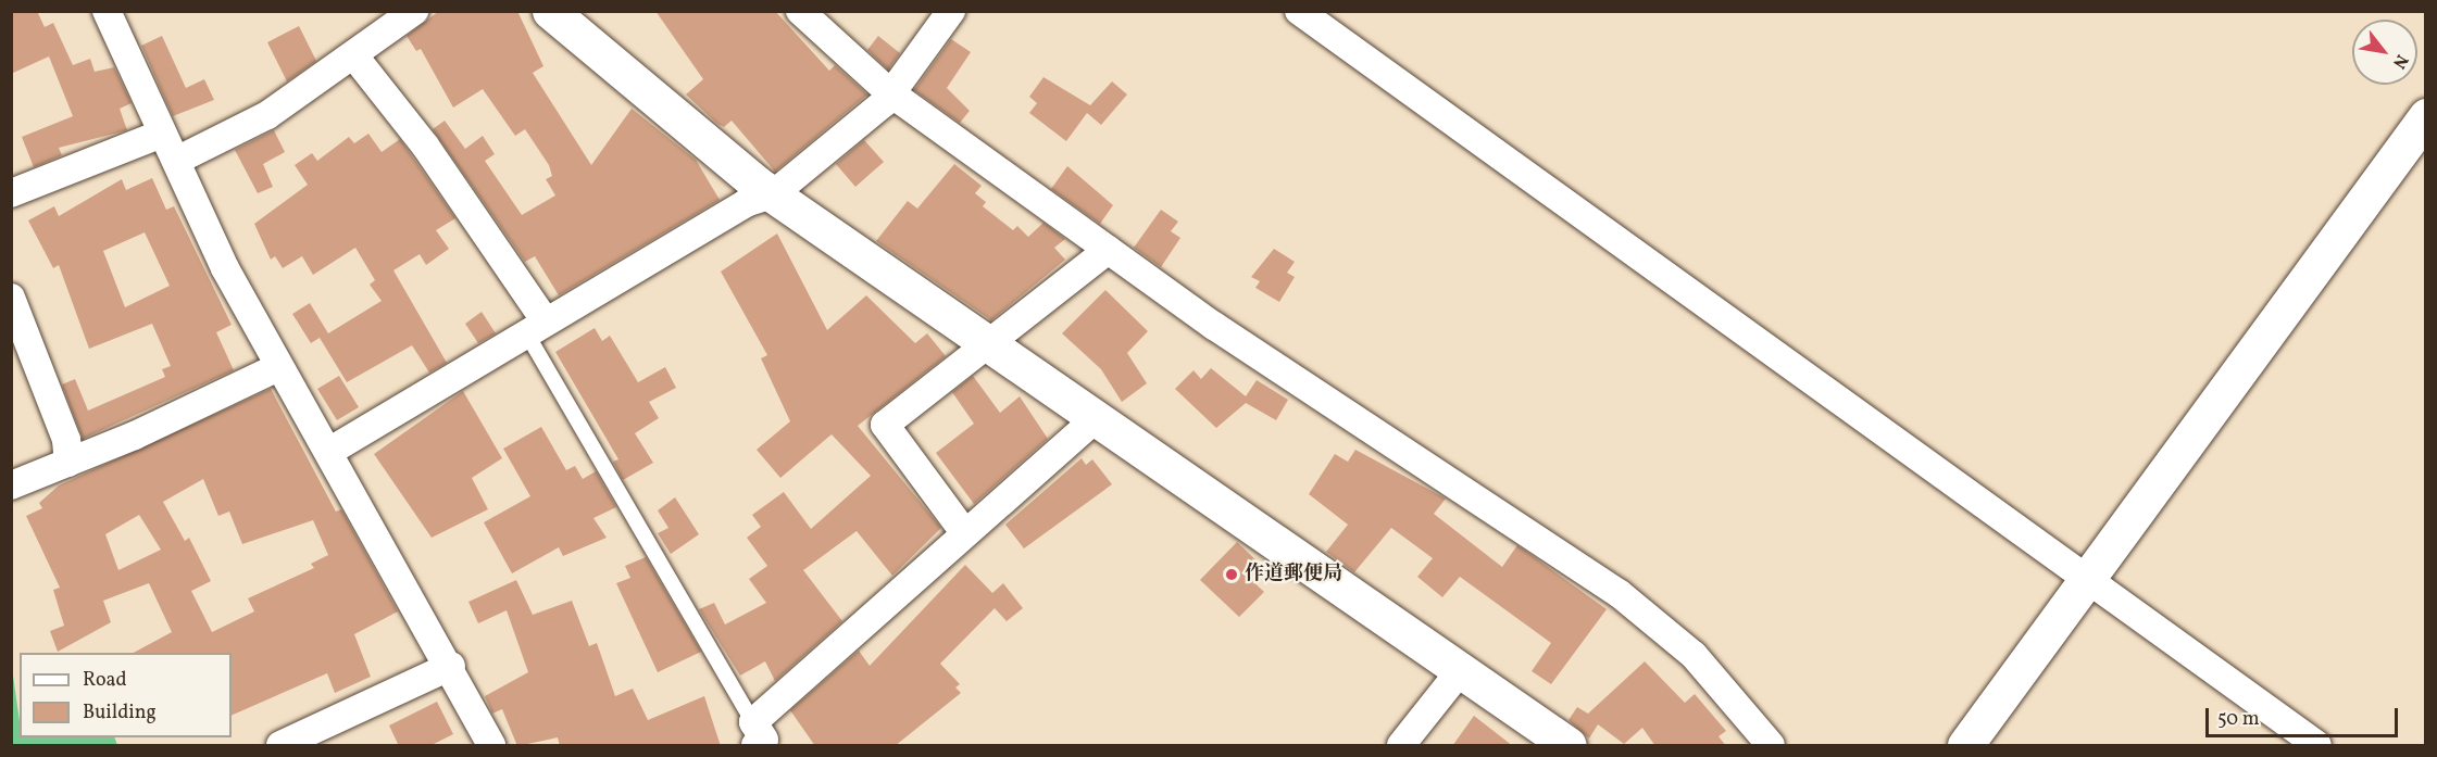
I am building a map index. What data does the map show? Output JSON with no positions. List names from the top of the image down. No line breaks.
{"places":["作道郵便局"],"legend":["Road","Building"],"scale_bar":"50 m","north":"bottom right"}
